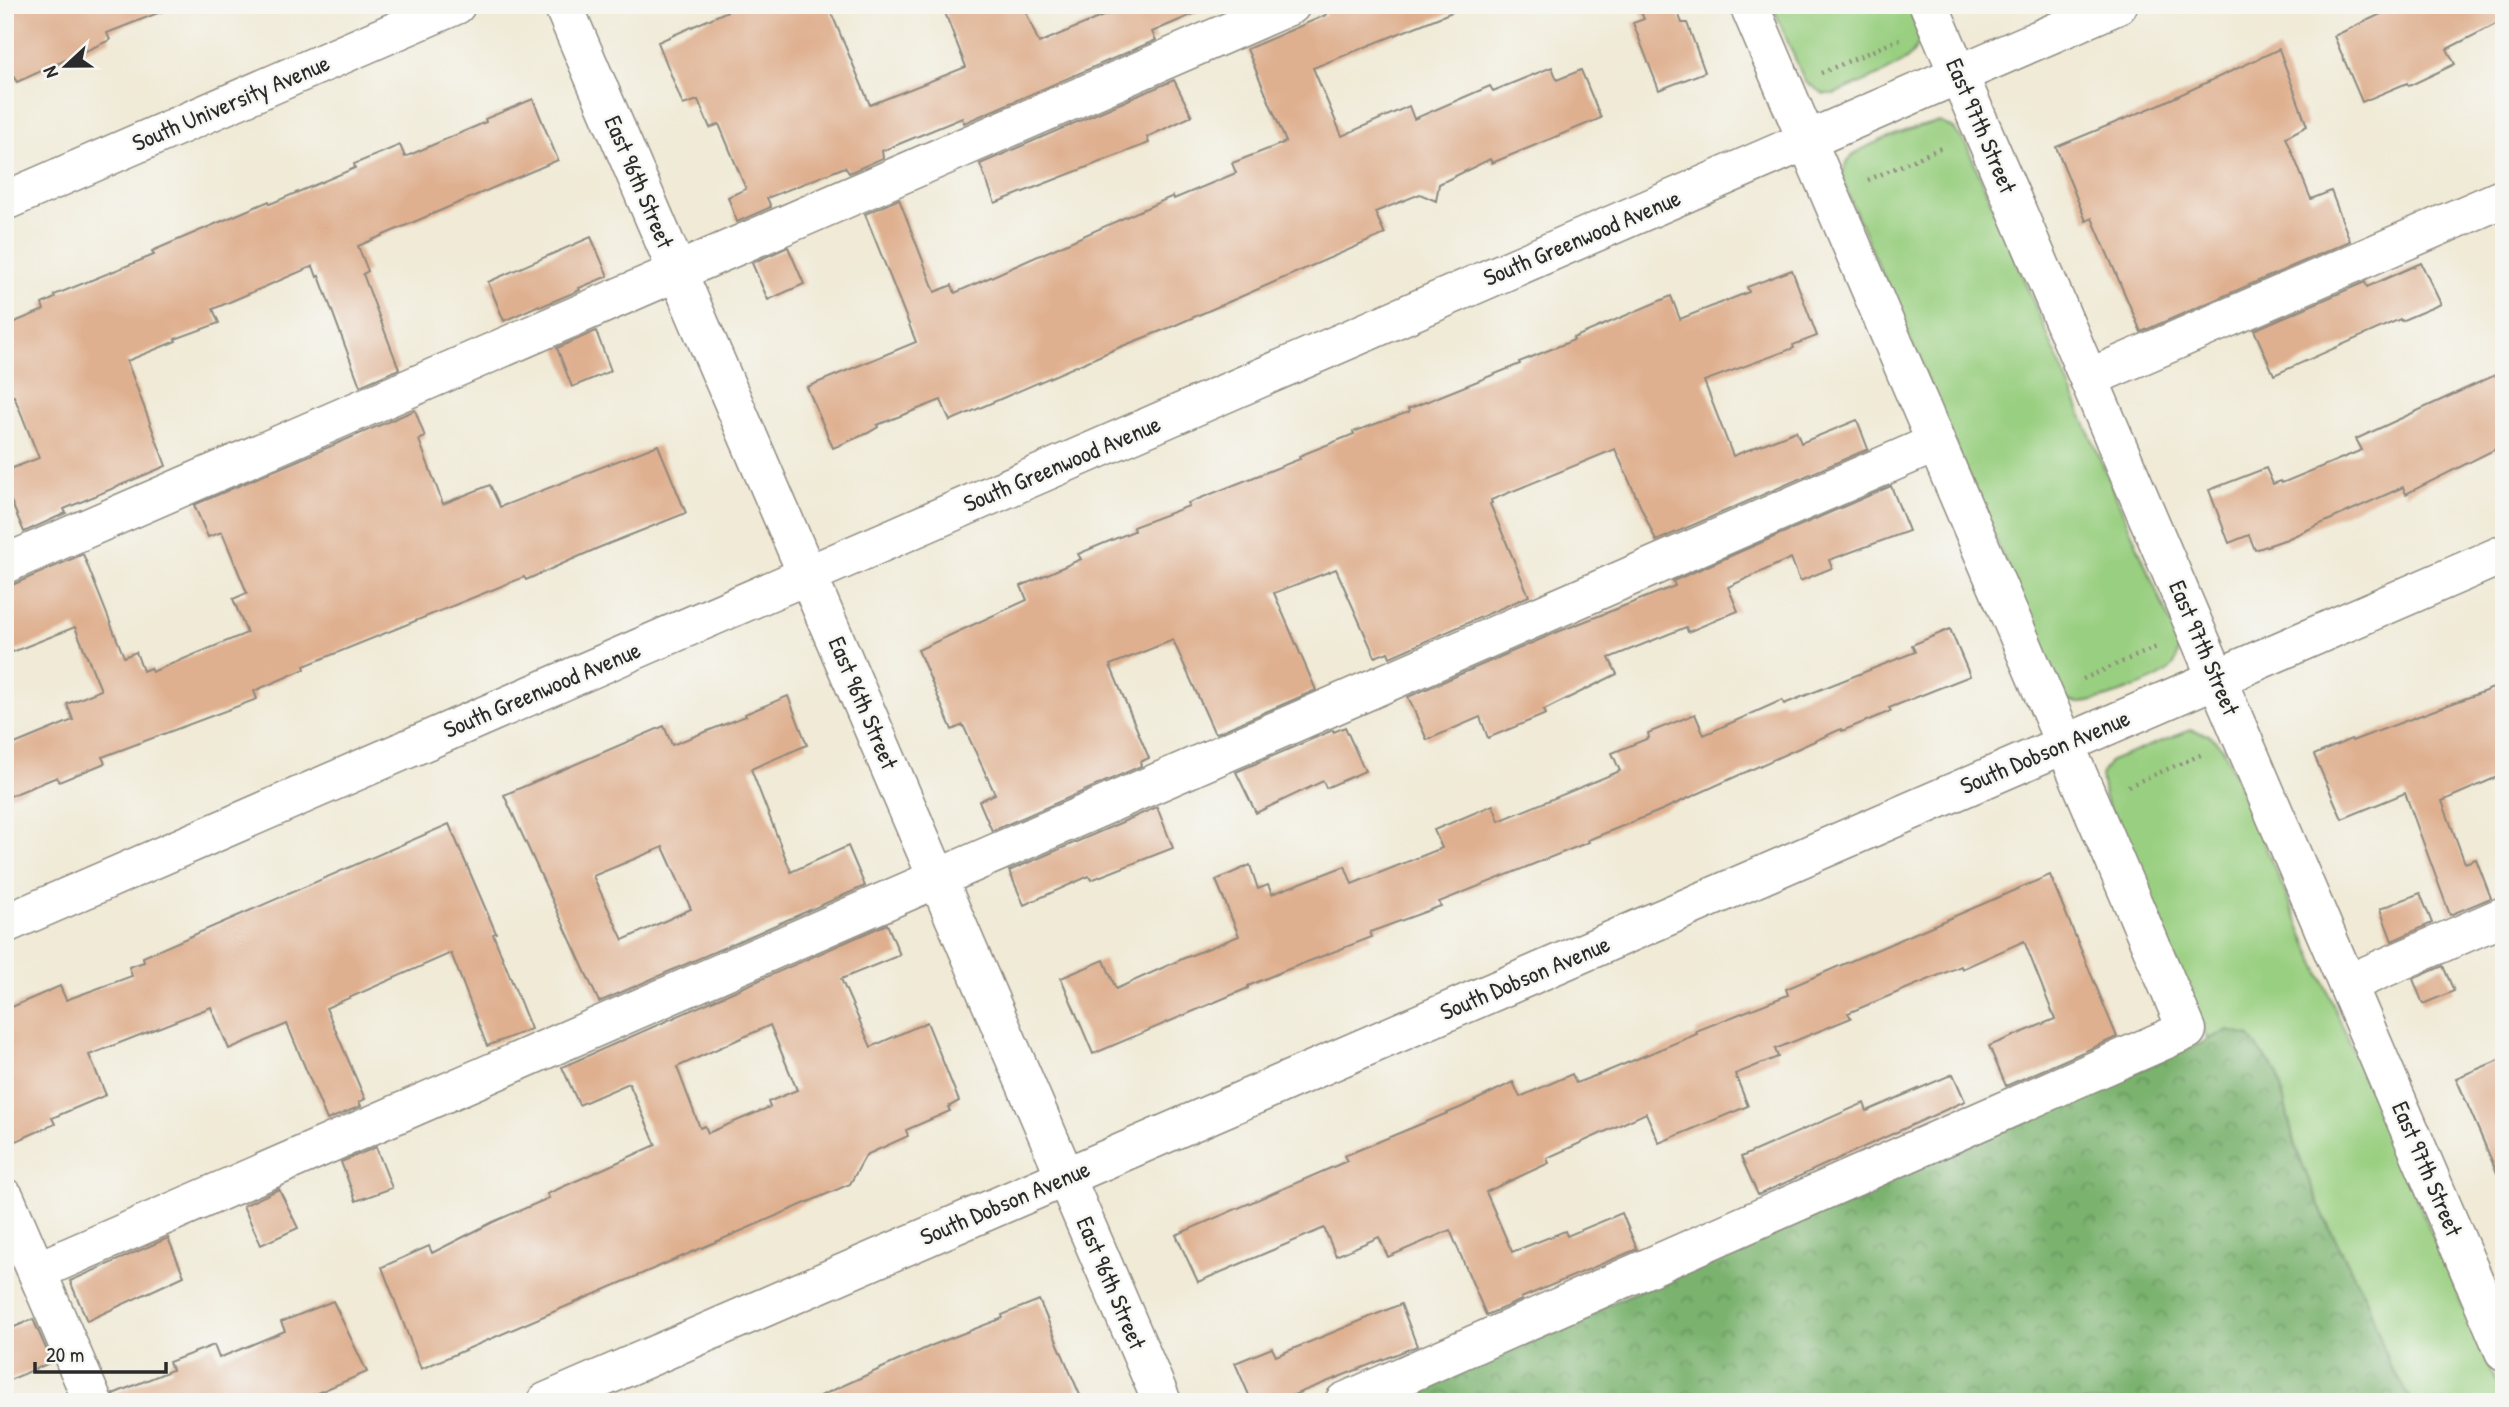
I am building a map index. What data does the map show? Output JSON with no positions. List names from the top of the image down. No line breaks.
{"streets":{"street":["South University Avenue","East 97th Street","East 96th Street","South Greenwood Avenue","South Dobson Avenue"]},"crossings":[["East 97th Street","South Greenwood Avenue"],["East 97th Street","South Dobson Avenue"],["East 96th Street","South Greenwood Avenue"],["East 96th Street","South Dobson Avenue"]],"scale_bar":"20 m","north":"left"}
